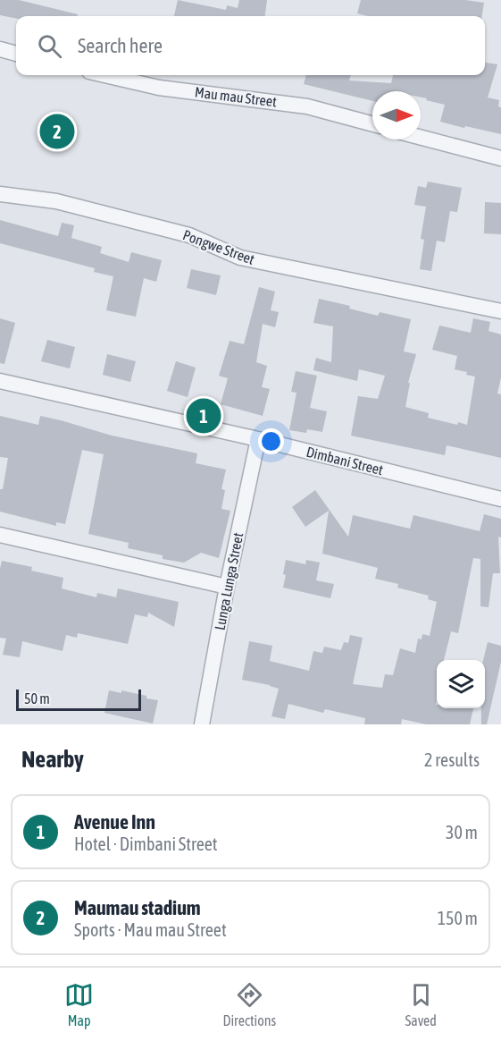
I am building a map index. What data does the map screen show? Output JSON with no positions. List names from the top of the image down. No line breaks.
{"streets":{"street":["Mau mau Street","Pongwe Street","Dimbani Street","Lunga Lunga Street"]},"crossings":[["Dimbani Street","Lunga Lunga Street"]],"scale_bar":"50 m","north":"right","page":{"search":"Search here","pins":["2","1"],"scale":"50 m","heading":["Nearby","2 results"],"list":[{"mark":"1","name":"Avenue Inn","note":"Hotel · Dimbani Street","value":"30 m"},{"mark":"2","name":"Maumau stadium","note":"Sports · Mau mau Street","value":"150 m"}],"nav":["Map","Directions","Saved"]}}
